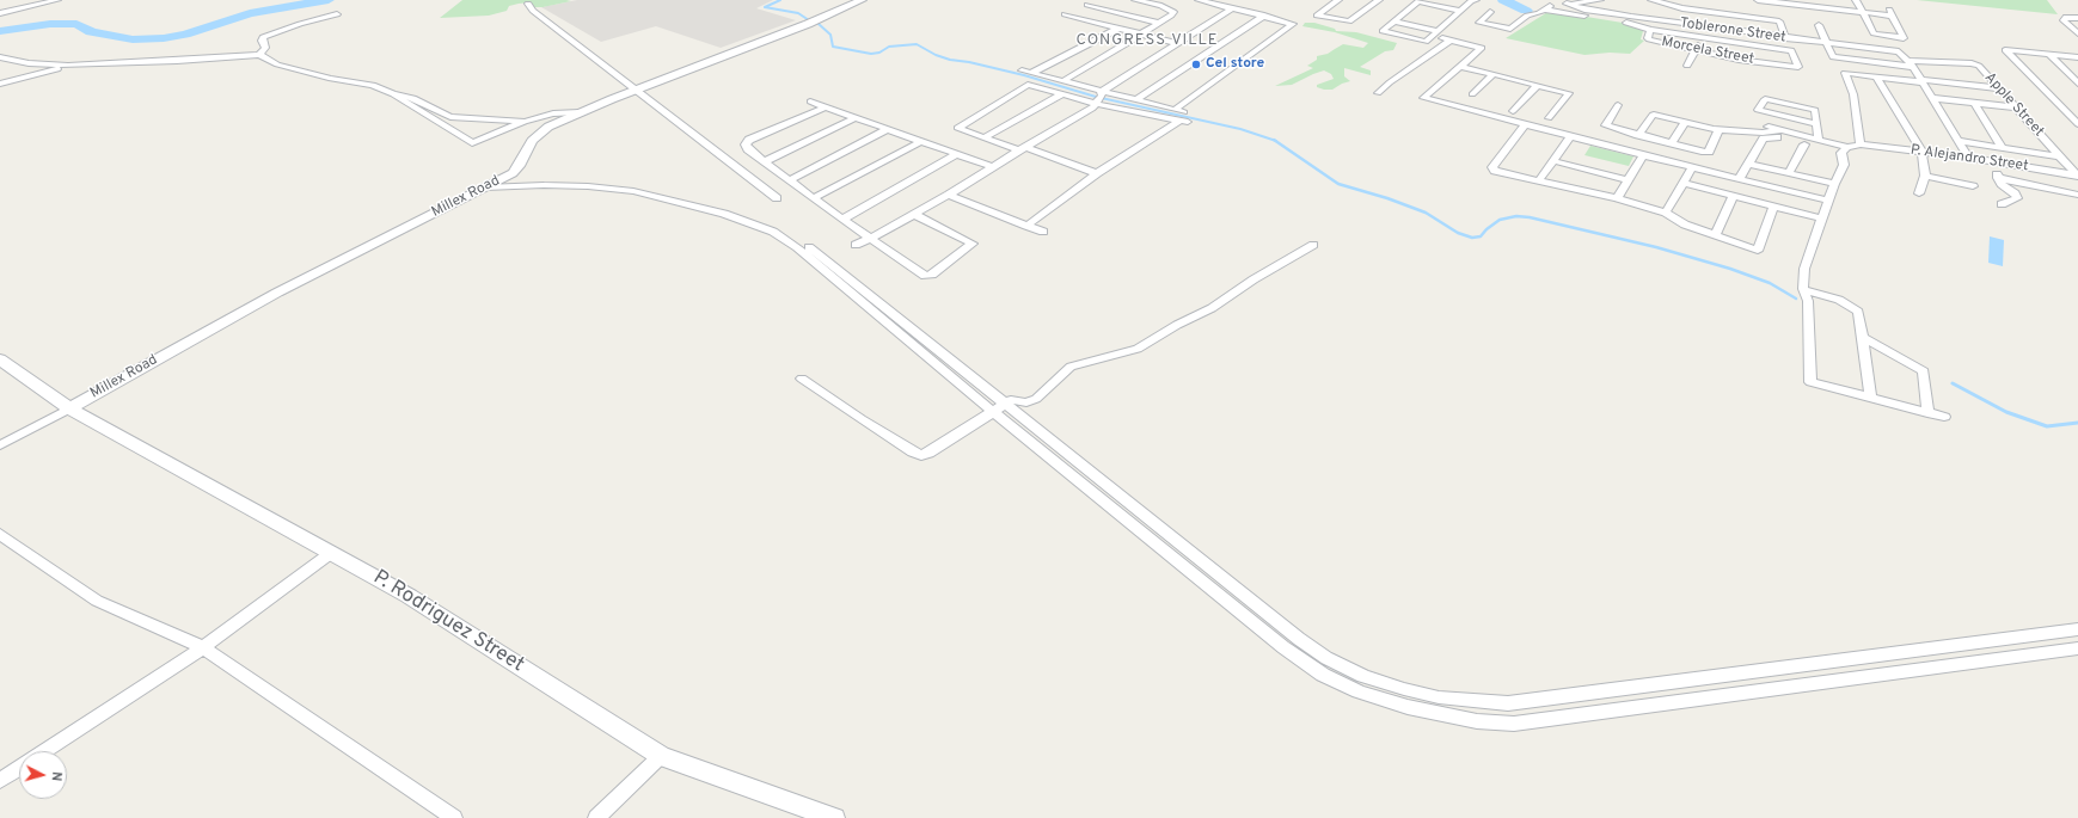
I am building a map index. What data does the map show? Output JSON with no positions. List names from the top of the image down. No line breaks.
{"streets":{"street":["Toblerone Street","Morcela Street","Apple Street","P. Alejandro Street","Millex Road","P. Rodriguez Street"]},"crossings":[["Toblerone Street","Apple Street"],["Apple Street","P. Alejandro Street"],["Millex Road","P. Rodriguez Street"]],"districts":["CONGRESS VILLE"],"places":["Cel store"],"north":"right"}
